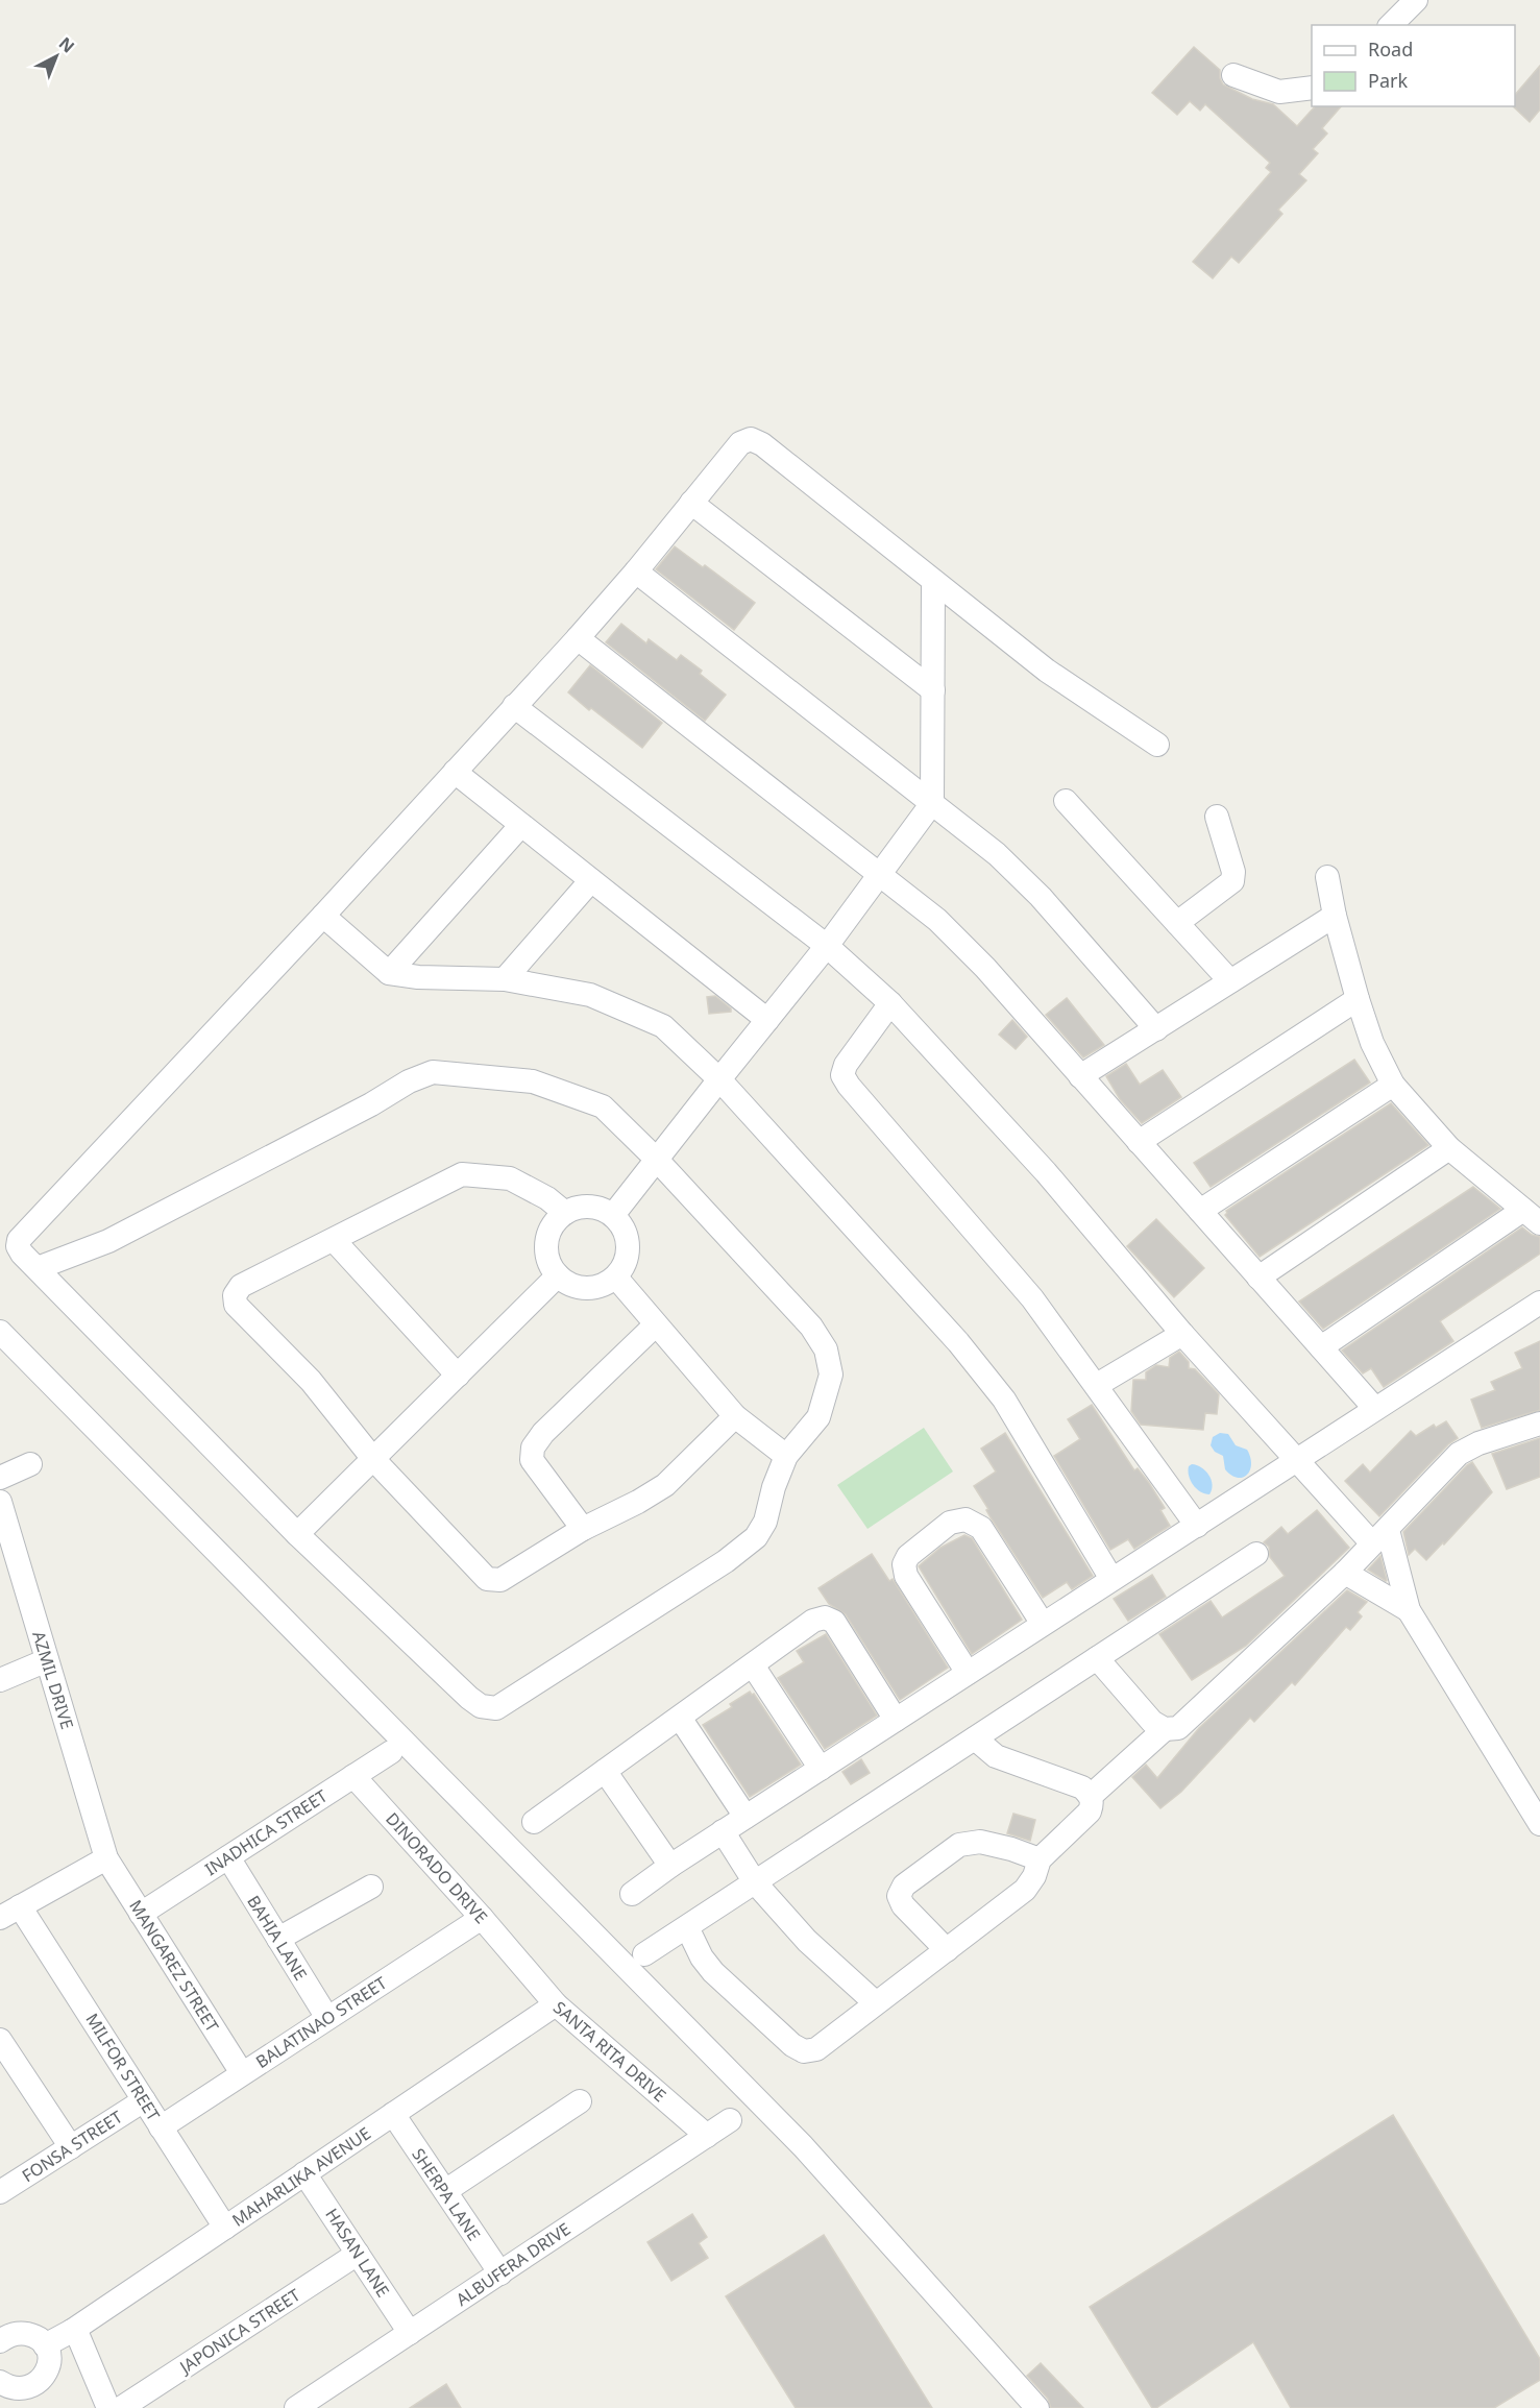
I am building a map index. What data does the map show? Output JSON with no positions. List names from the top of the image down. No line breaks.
{"streets":{"street":["AZMIL DRIVE","INADHICA STREET","DINORADO DRIVE","BAHIA LANE","MANGAREZ STREET","BALATINAO STREET","SANTA RITA DRIVE","MILFOR STREET","FONSA STREET","MAHARLIKA AVENUE","SHERPA LANE","HASAN LANE","ALBUFERA DRIVE","JAPONICA STREET"]},"crossings":[["AZMIL DRIVE","MANGAREZ STREET"],["INADHICA STREET","DINORADO DRIVE"],["INADHICA STREET","BAHIA LANE"],["INADHICA STREET","MANGAREZ STREET"],["DINORADO DRIVE","BALATINAO STREET"],["DINORADO DRIVE","SANTA RITA DRIVE"],["BAHIA LANE","BALATINAO STREET"],["MANGAREZ STREET","BALATINAO STREET"],["BALATINAO STREET","MILFOR STREET"],["SANTA RITA DRIVE","MAHARLIKA AVENUE"],["SANTA RITA DRIVE","ALBUFERA DRIVE"],["MILFOR STREET","FONSA STREET"],["MILFOR STREET","MAHARLIKA AVENUE"],["MAHARLIKA AVENUE","SHERPA LANE"],["MAHARLIKA AVENUE","HASAN LANE"],["SHERPA LANE","ALBUFERA DRIVE"],["HASAN LANE","ALBUFERA DRIVE"],["HASAN LANE","JAPONICA STREET"]],"legend":["Road","Park"],"north":"top right"}
